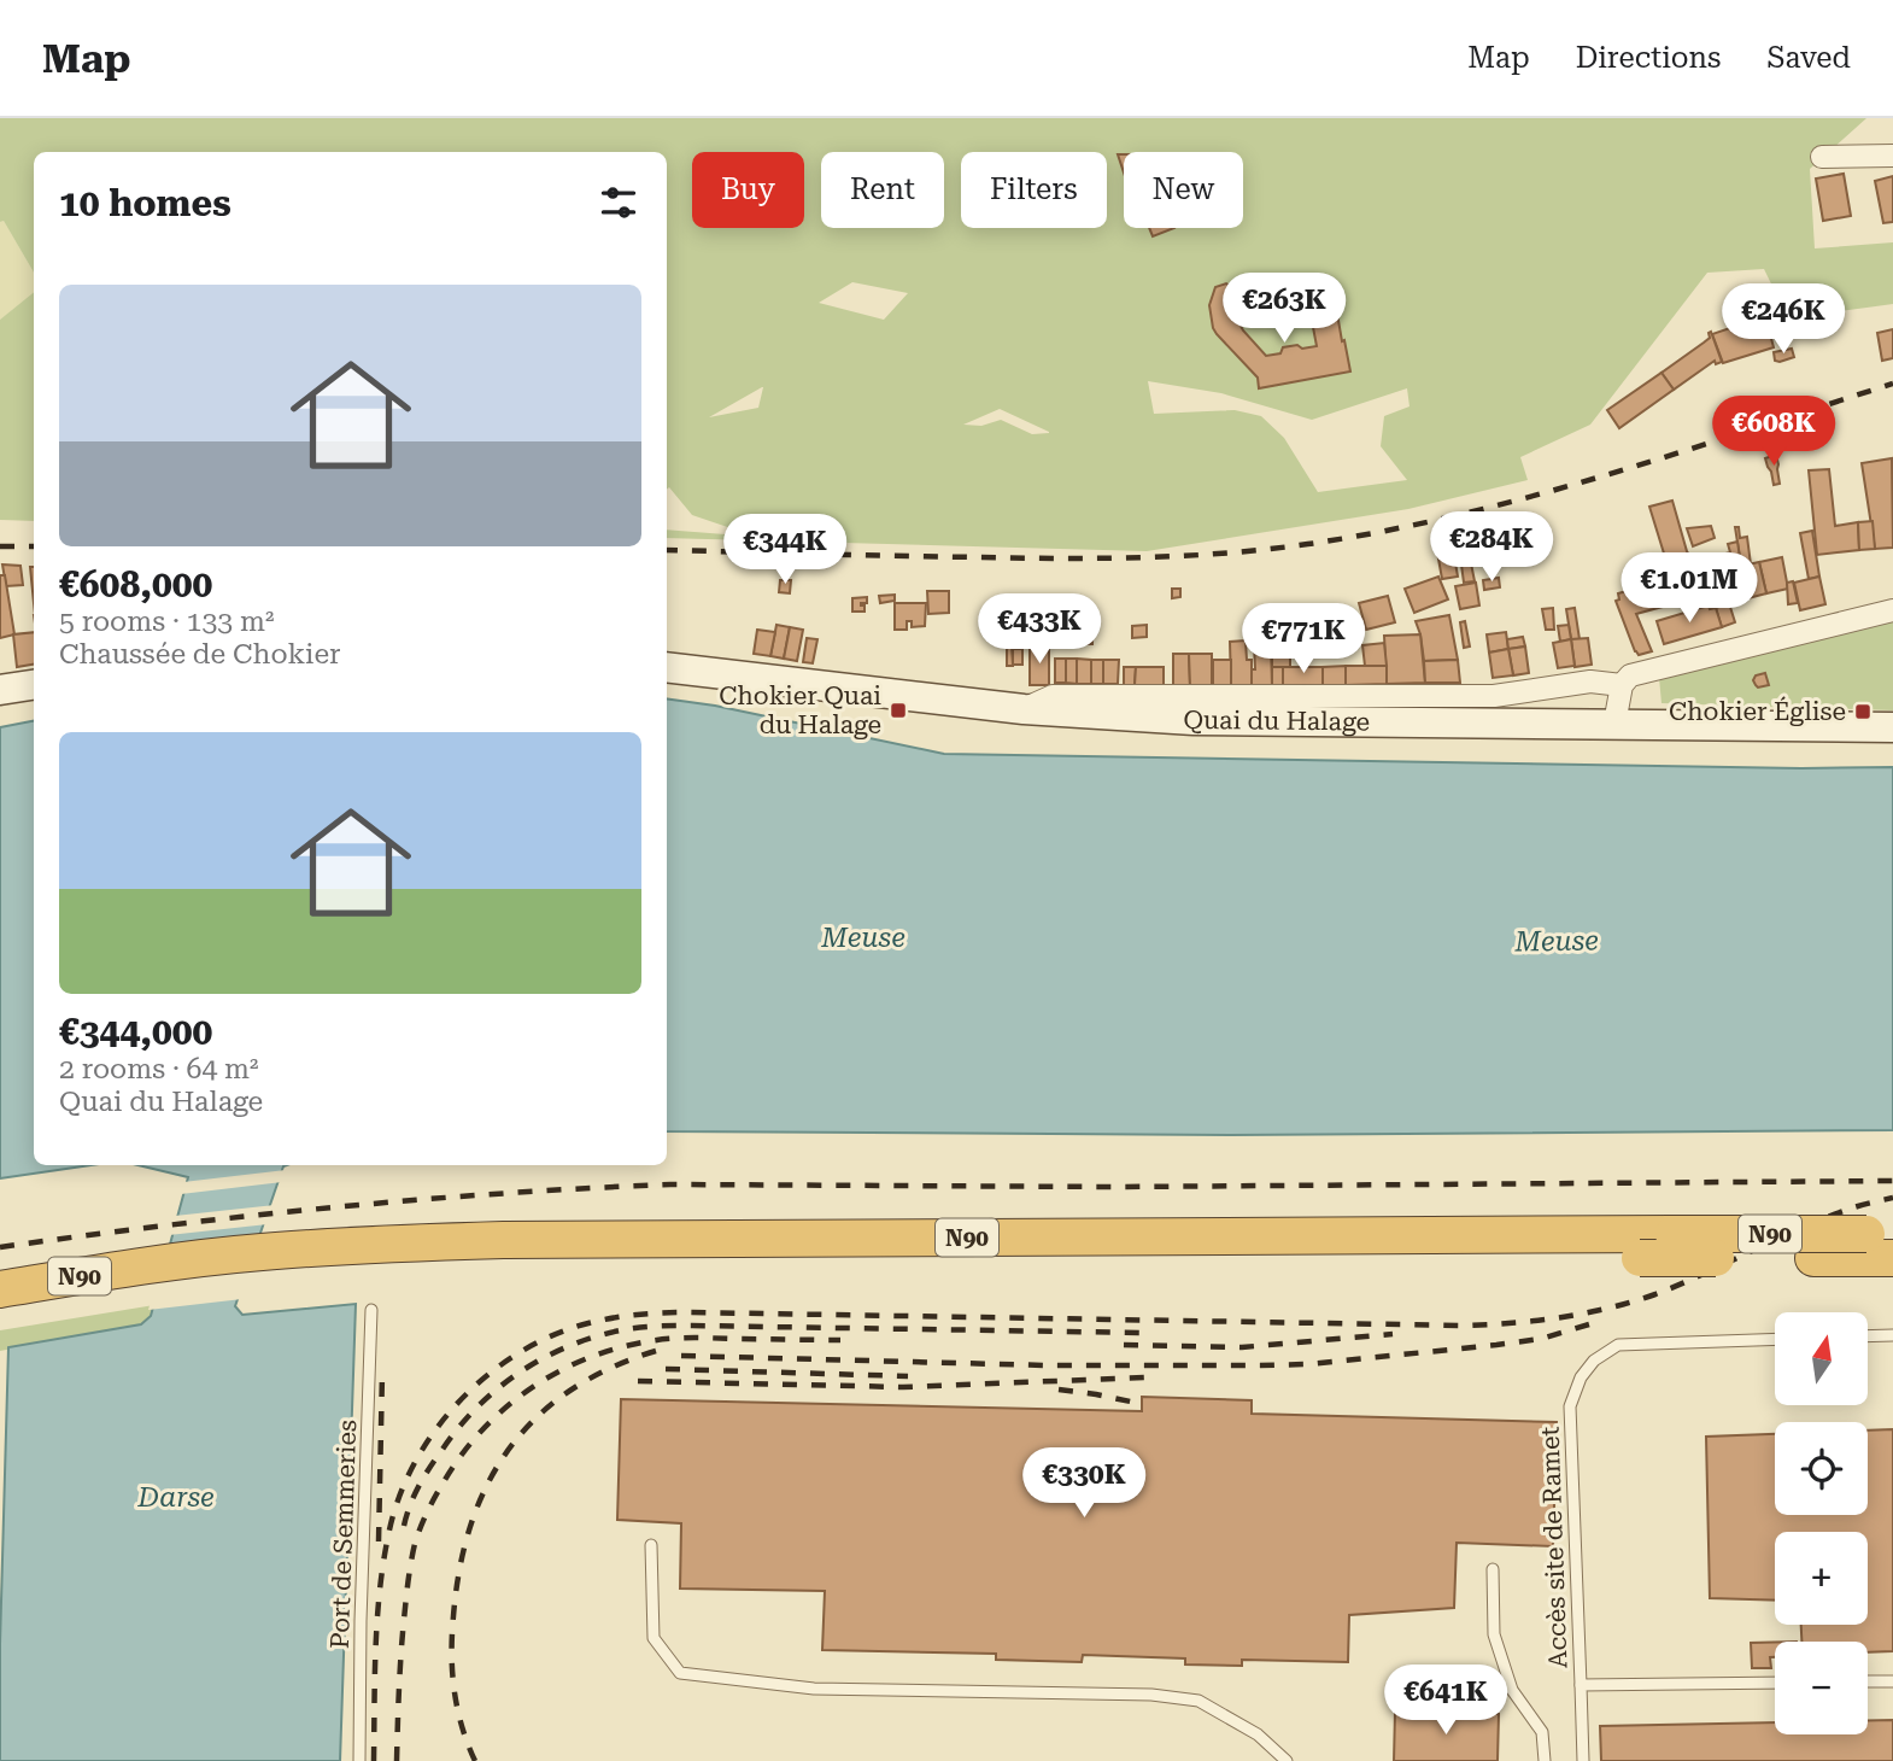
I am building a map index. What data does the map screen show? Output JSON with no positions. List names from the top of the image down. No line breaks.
{"streets":{"highway":["N90"],"main road":["Quai du Halage"],"lane":["Port de Semmeries","Accès site de Ramet"]},"water":["Meuse","Darse"],"places":{"transit":["Chokier Quai du Halage","Chokier Église"]},"north":"top","page":{"header":"Map","nav":["Map","Directions","Saved"],"chip":["Buy","Rent","Filters","New"],"heading":"10 homes","list":[{"name":"€608,000","note":"5 rooms · 133 m² · Chaussée de Chokier"},{"name":"€344,000","note":"2 rooms · 64 m² · Quai du Halage"}],"price":["€263K","€246K","€608K","€284K","€344K","€1.01M","€433K","€771K","€330K","€641K"],"map_buttons":["+","−"]}}
